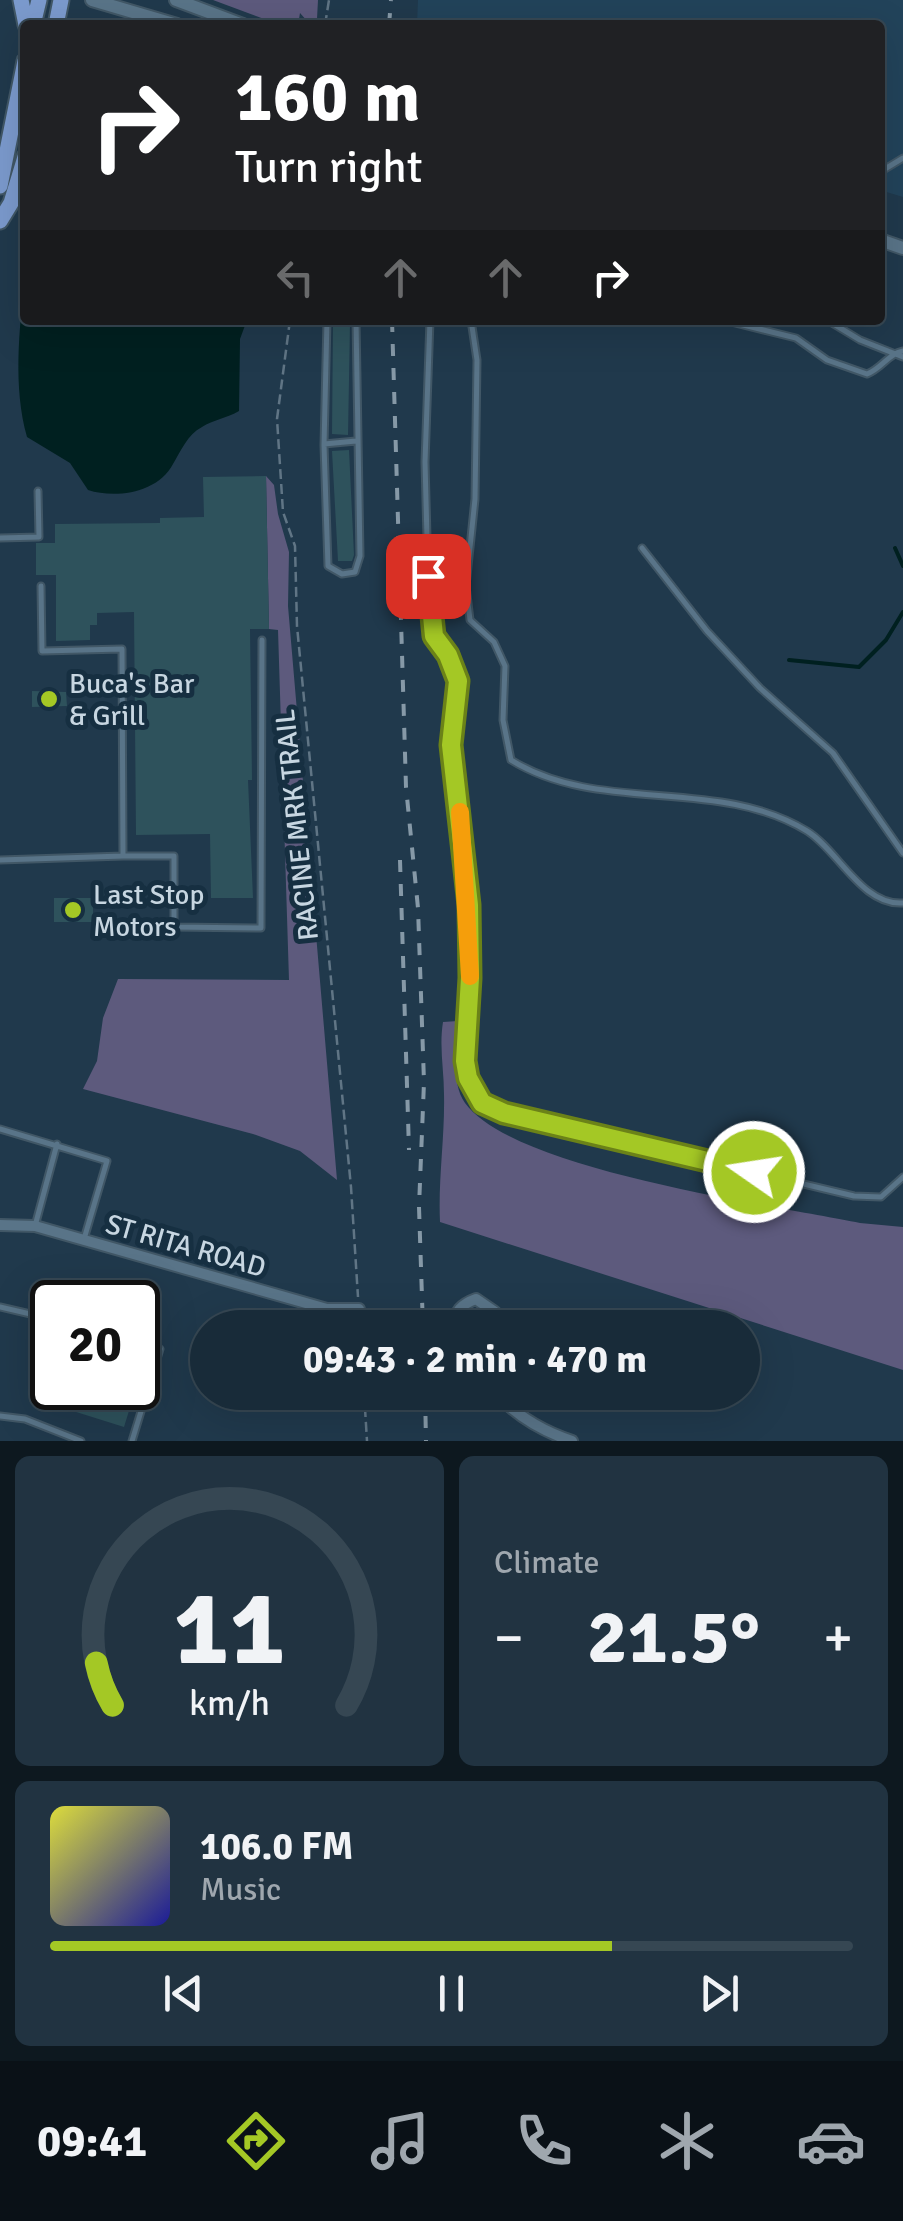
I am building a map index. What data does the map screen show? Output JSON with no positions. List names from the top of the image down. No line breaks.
{"streets":{"street":["ST RITA ROAD"],"path":["RACINE MRK TRAIL"]},"crossings":[["RACINE MRK TRAIL","ST RITA ROAD"]],"places":["Buca's Bar & Grill","Last Stop Motors"],"page":{"turn":["160 m","Turn right"],"limit":"20","trip":"09:43 · 2 min · 470 m","tile":"Climate","heat":["−","21.5°","+"],"song":["106.0 FM","Music"],"tabs":"09:41","gauge":["11","km/h"]}}
